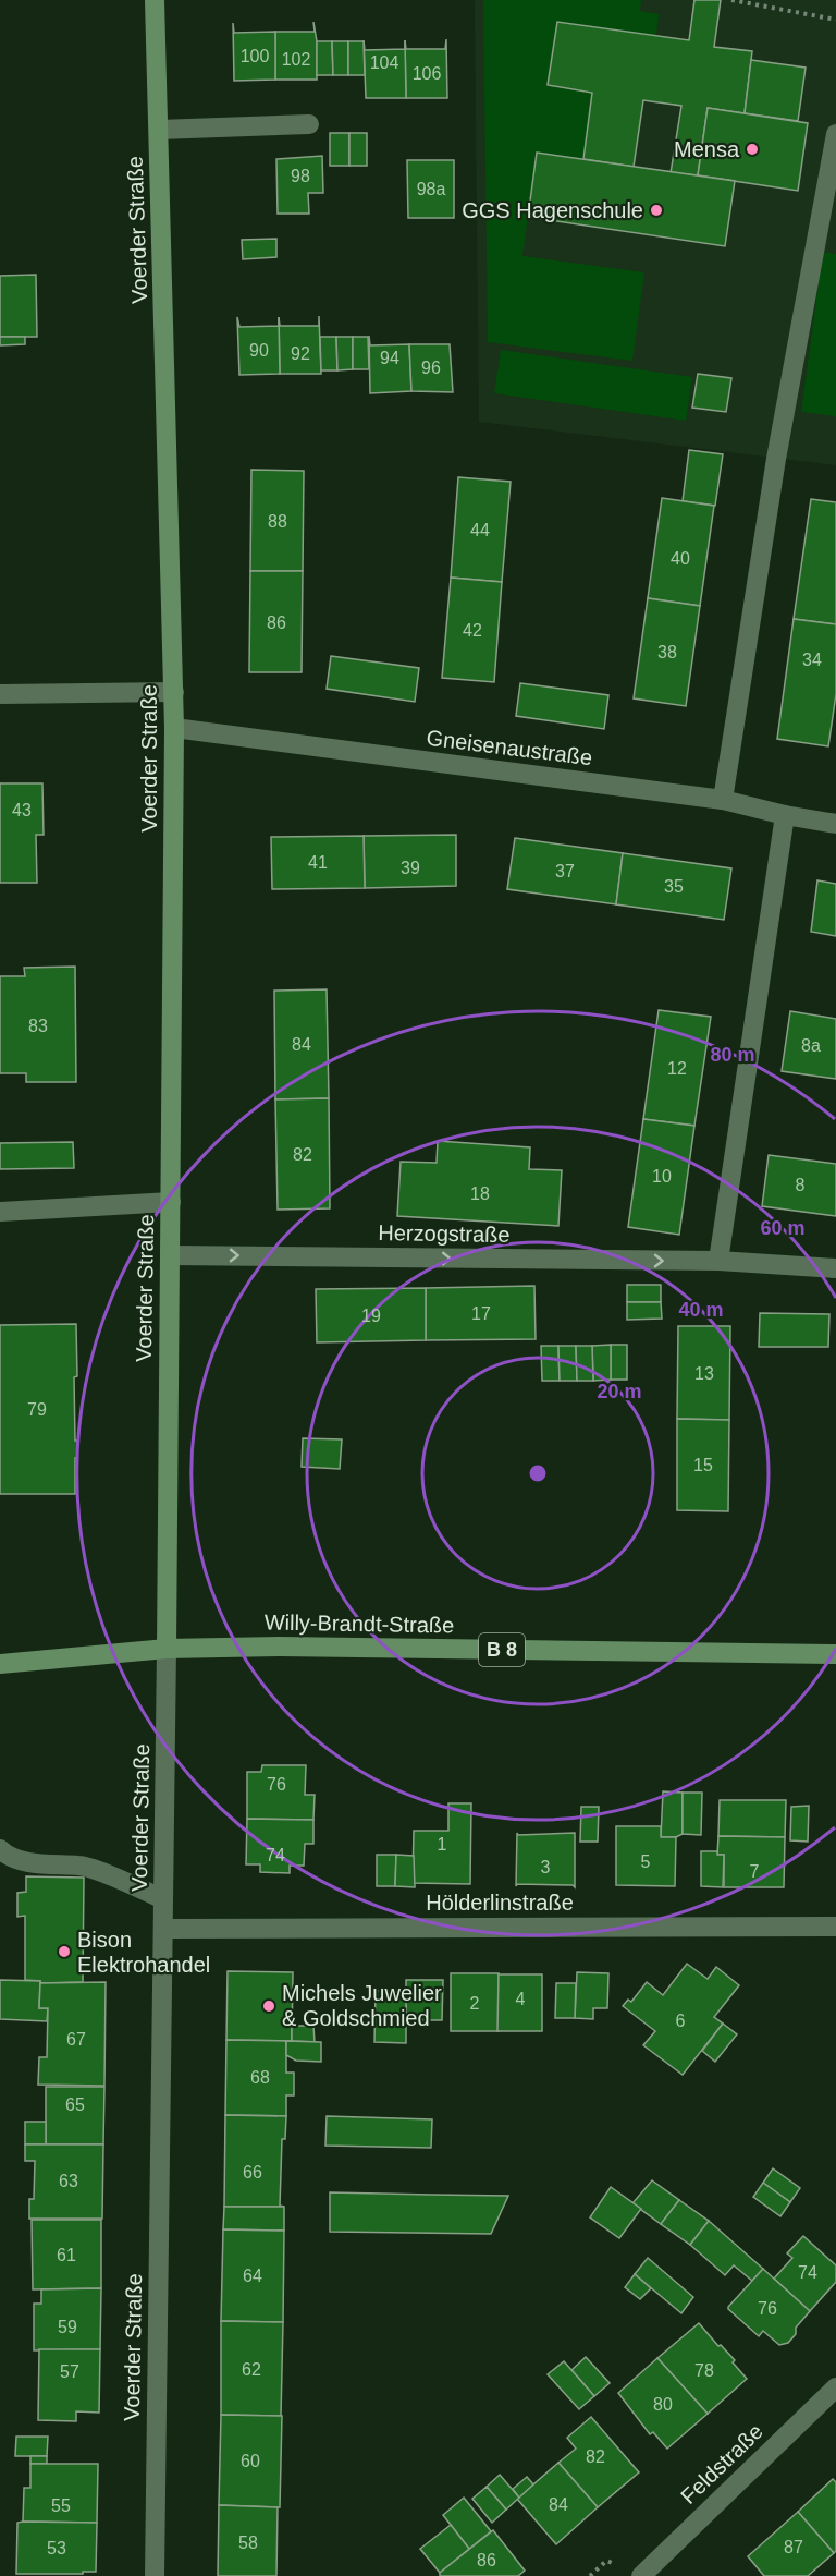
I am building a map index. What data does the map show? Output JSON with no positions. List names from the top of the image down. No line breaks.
{"streets":{"main road":["Voerder Straße","Willy-Brandt-Straße","B 8"],"street":["Gneisenaustraße","Herzogstraße","Hölderlinstraße","Feldstraße"]},"crossings":[["Voerder Straße","Gneisenaustraße"],["Voerder Straße","Herzogstraße"],["Voerder Straße","Willy-Brandt-Straße"],["Voerder Straße","Hölderlinstraße"]],"one_way":["Herzogstraße"],"places":["Mensa","GGS Hagenschule","Bison Elektrohandel","Michels Juwelier & Goldschmied"],"house_numbers":["100","102","104","106","98","98a","90","92","94","96","88","44","40","86","42","38","34","43","41","39","37","35","83","84","8a","12","82","10","8","18","17","19","13","79","15","76","1","74","5","3","7","4","2","6","67","68","65","66","63","61","74","64","76","59","62","78","57","80","82","60","84","55","58","87","53","86"],"rings":["80 m","60 m","40 m","20 m"]}
